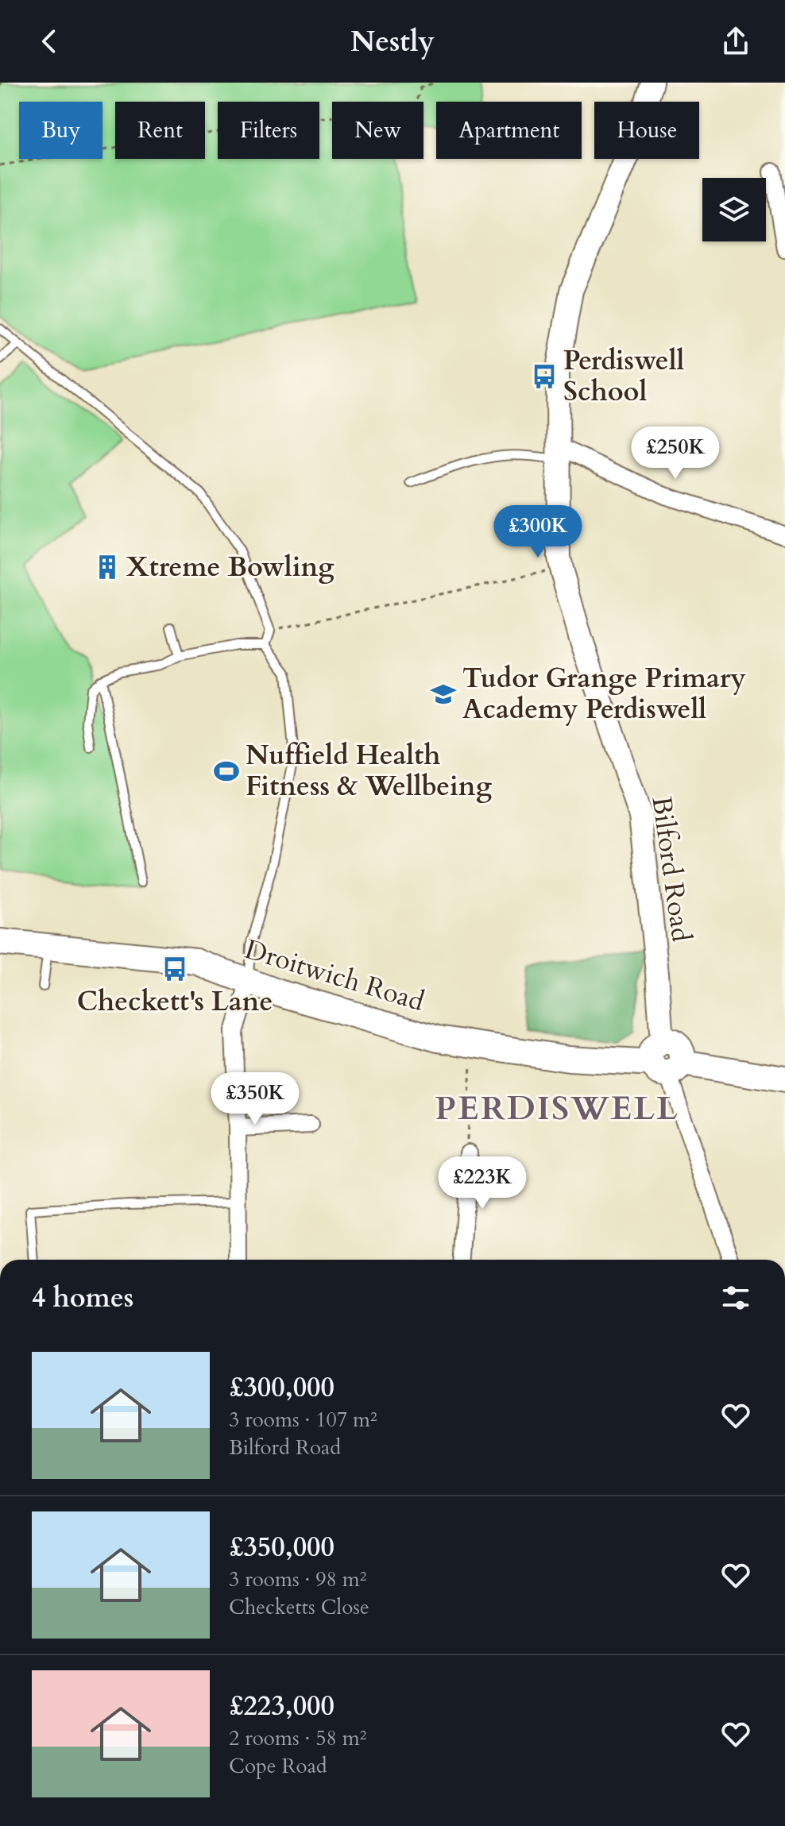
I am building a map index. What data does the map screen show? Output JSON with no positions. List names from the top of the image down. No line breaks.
{"streets":{"main road":["Bilford Road","Droitwich Road"]},"crossings":[["Bilford Road","Droitwich Road"]],"districts":["PERDISWELL"],"places":{"bus stop":["Perdiswell School","Checkett's Lane"],"building":["Xtreme Bowling"],"school or university":["Tudor Grange Primary Academy Perdiswell"],"sports":["Nuffield Health Fitness & Wellbeing"]},"page":{"header":"Nestly","chip":["Buy","Rent","Filters","New","Apartment","House"],"price":["£250K","£300K","£350K","£223K"],"heading":"4 homes","list":[{"name":"£300,000","note":"3 rooms · 107 m² · Bilford Road"},{"name":"£350,000","note":"3 rooms · 98 m² · Checketts Close"},{"name":"£223,000","note":"2 rooms · 58 m² · Cope Road"}]}}
